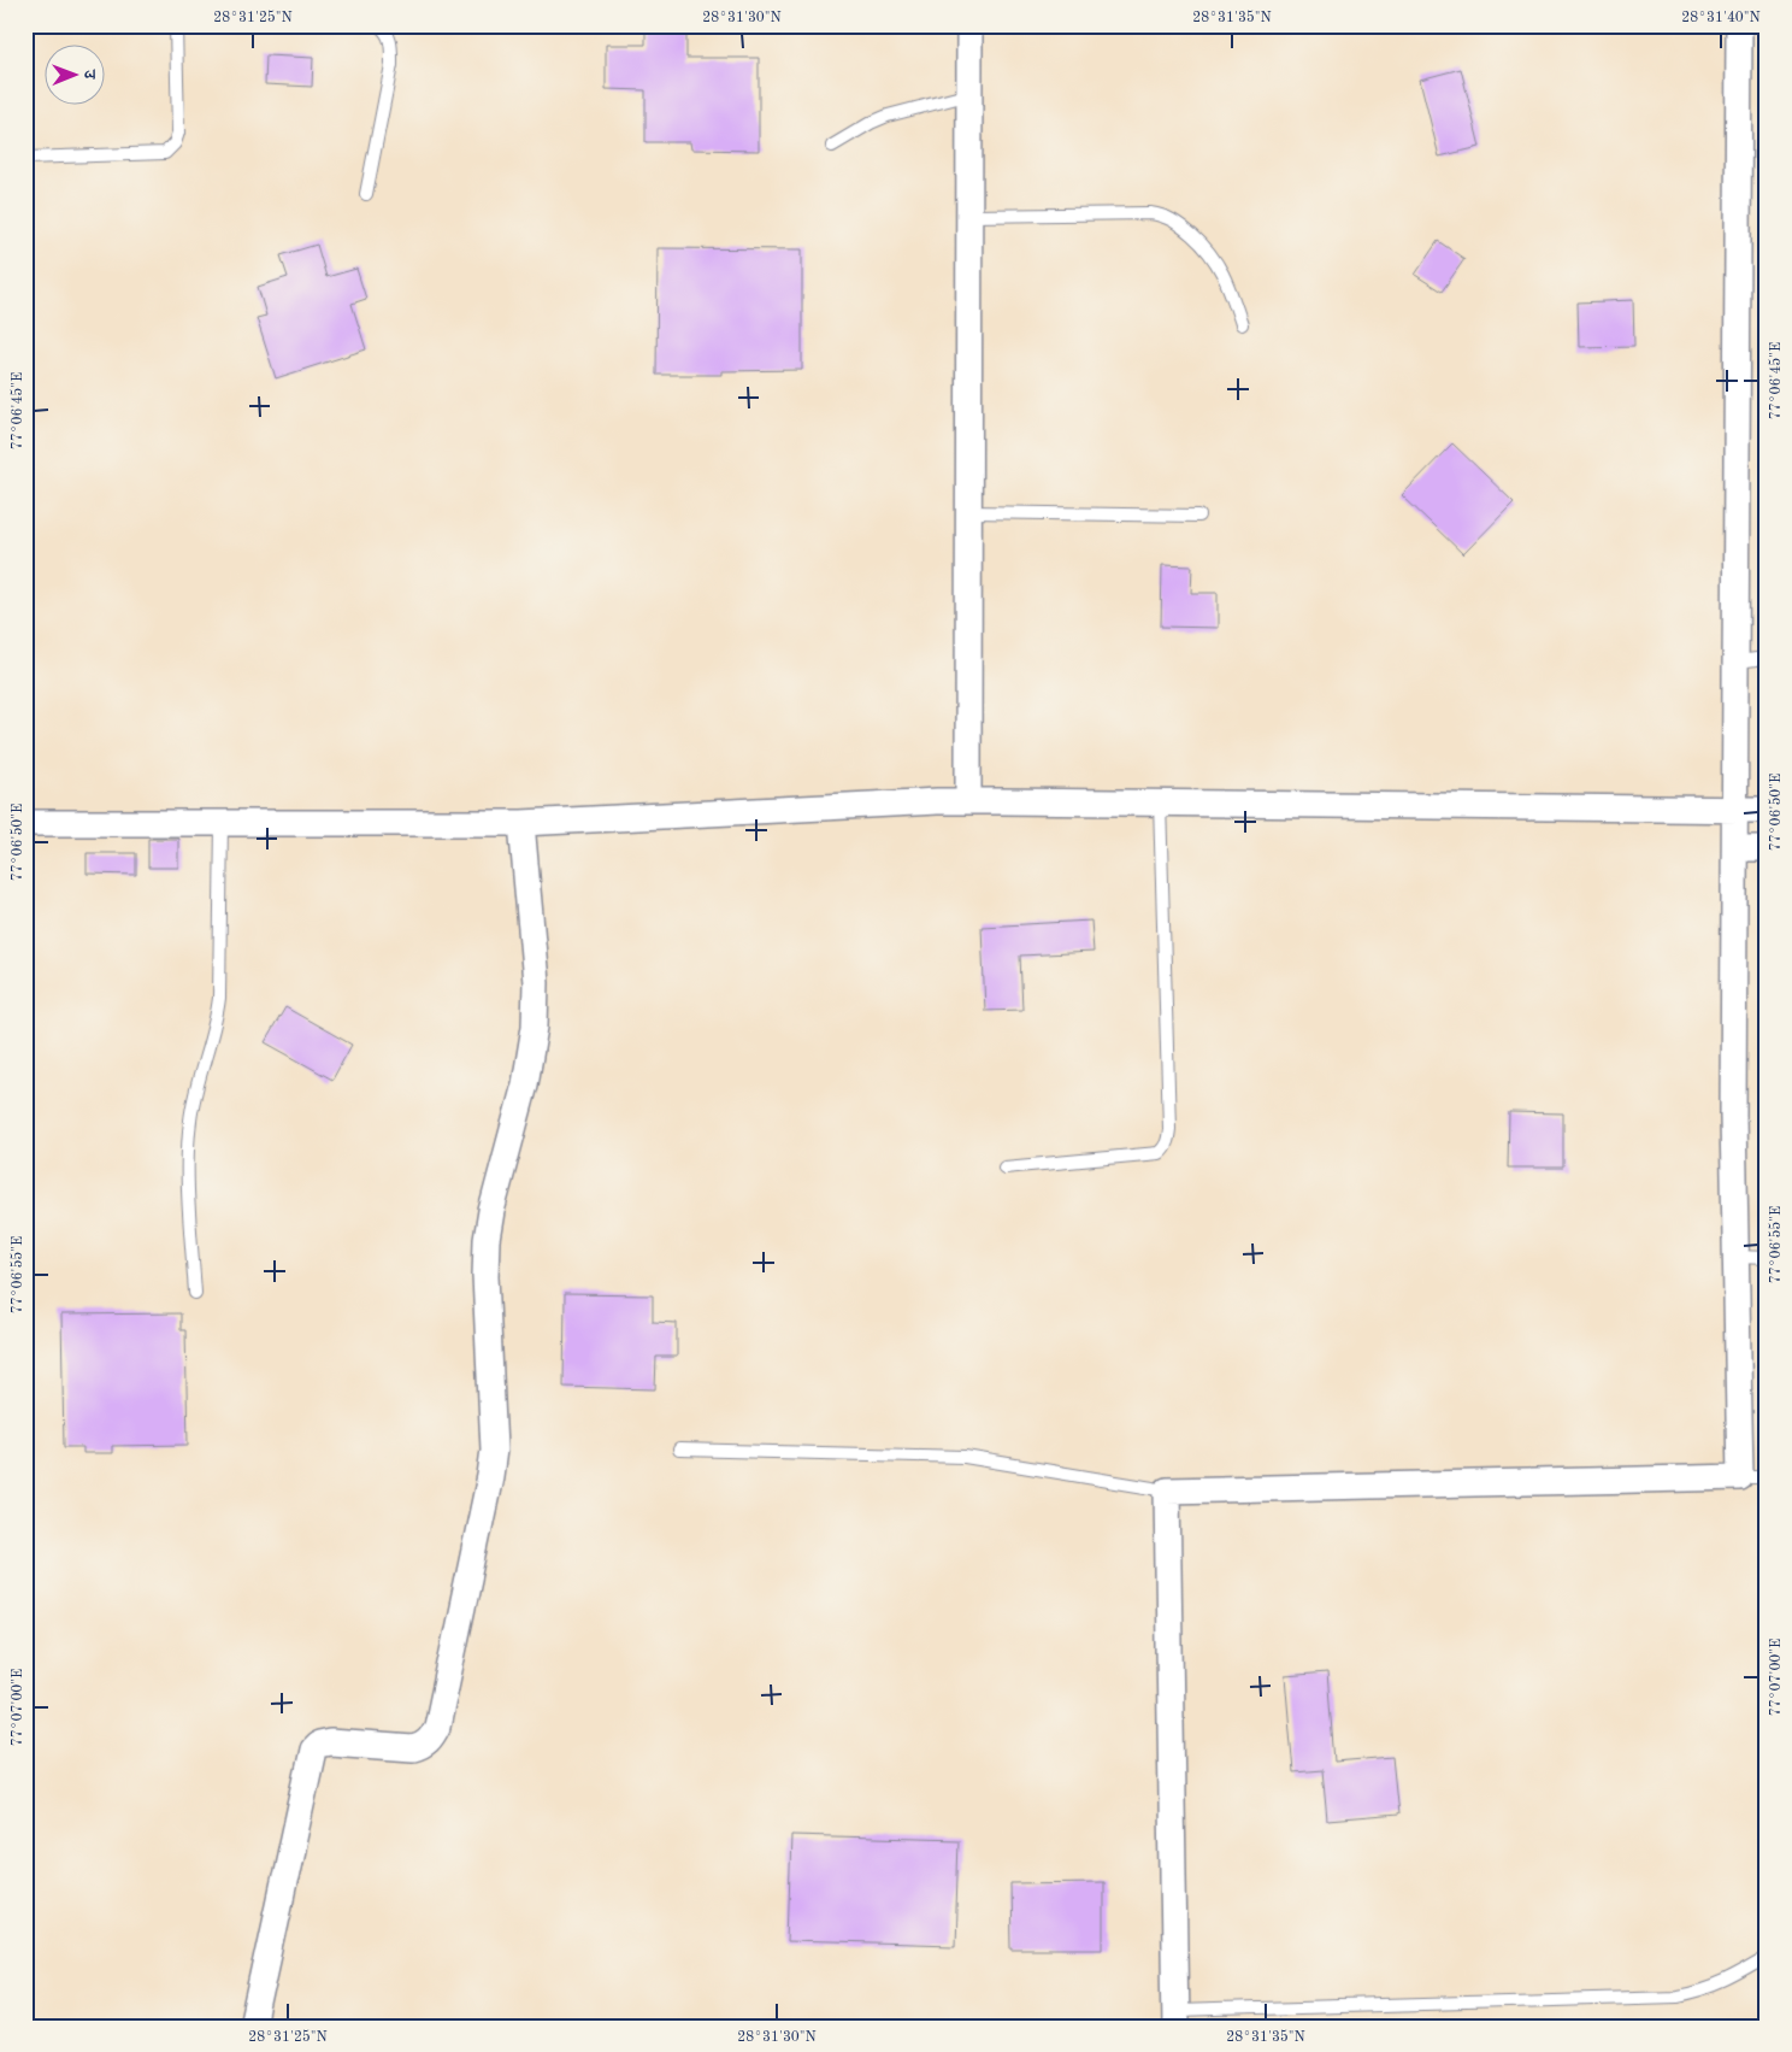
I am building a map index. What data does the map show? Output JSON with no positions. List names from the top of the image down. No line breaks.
{"north":"right","coordinates":["28°31'25\"N","28°31'30\"N","28°31'35\"N","28°31'40\"N","77°06'45\"E","77°06'50\"E","77°06'55\"E","77°07'00\"E"]}
